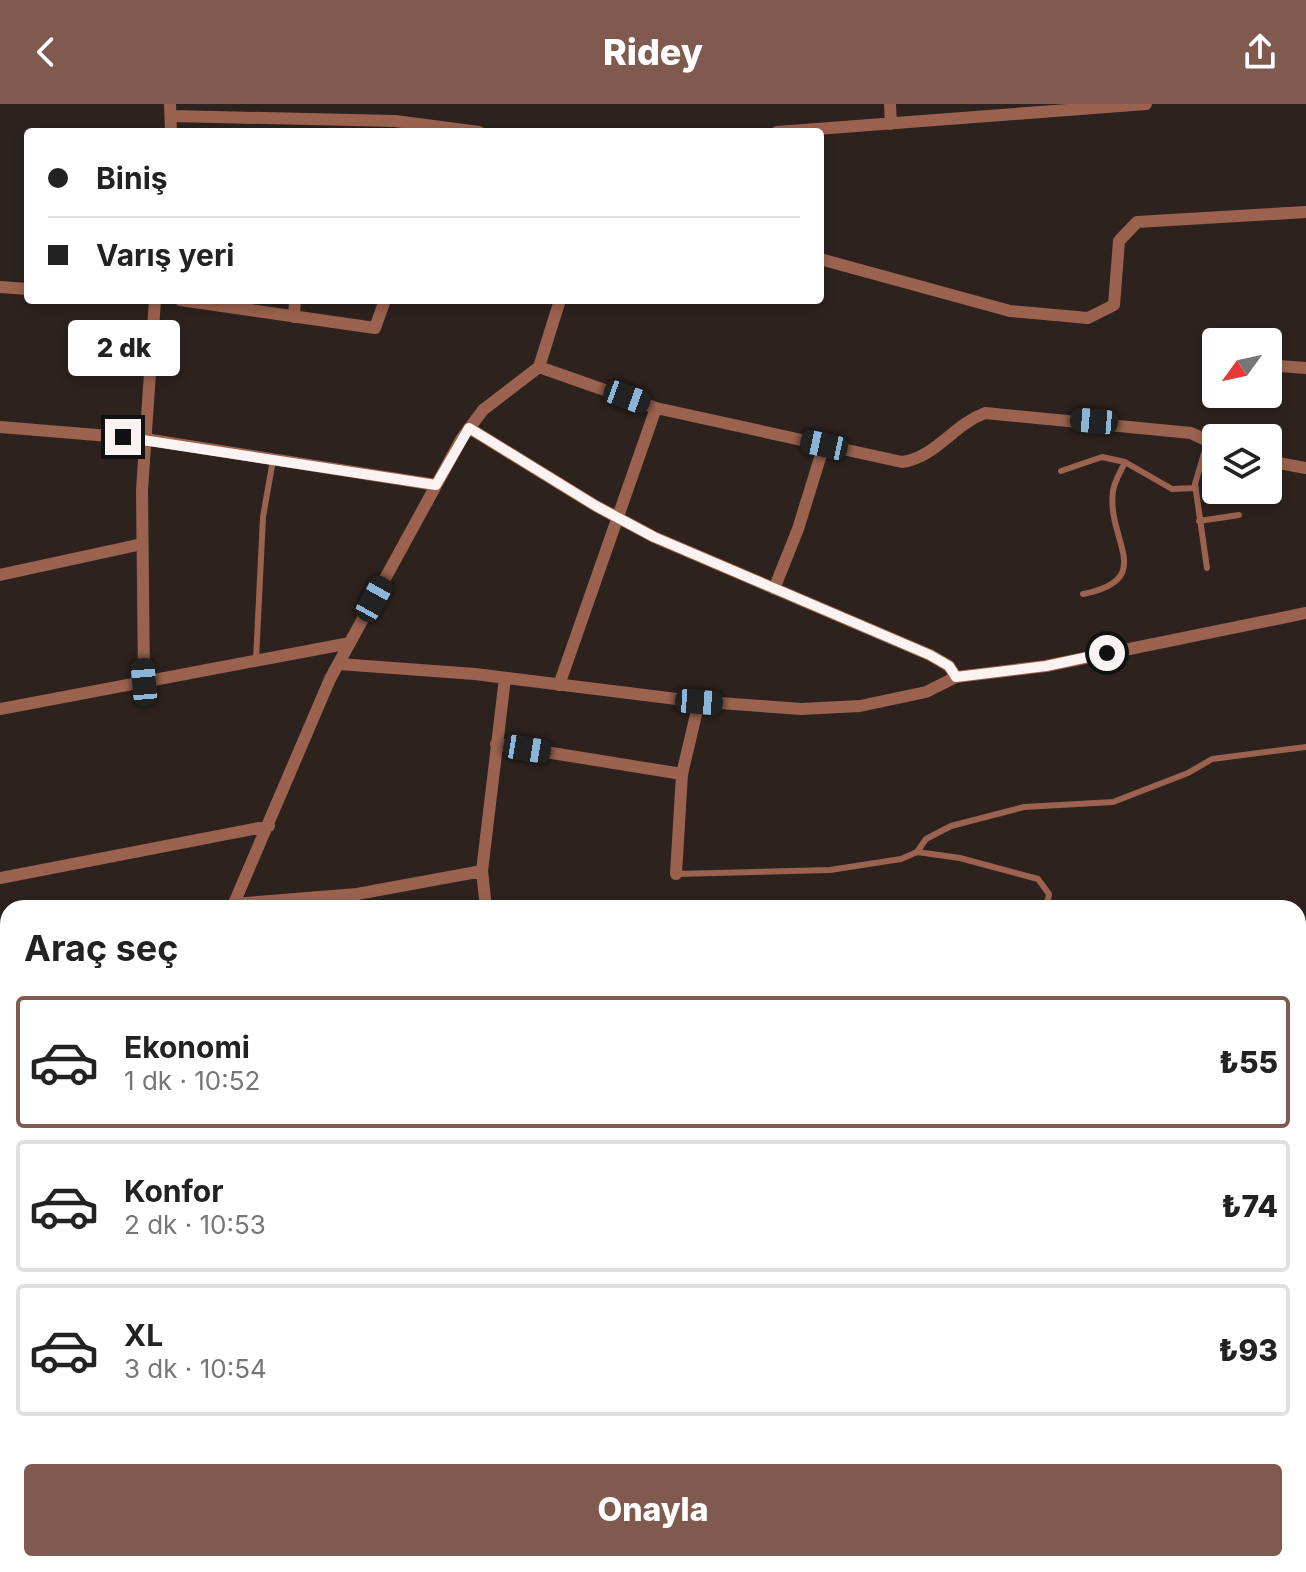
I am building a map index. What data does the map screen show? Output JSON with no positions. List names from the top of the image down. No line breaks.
{"north":"bottom left","page":{"header":"Ridey","banner":["Biniş","Varış yeri"],"bubble":"2 dk","heading":"Araç seç","list":[{"name":"Ekonomi","note":"1 dk · 10:52","value":"₺55"},{"name":"Konfor","note":"2 dk · 10:53","value":"₺74"},{"name":"XL","note":"3 dk · 10:54","value":"₺93"}],"buttons":"Onayla"}}
